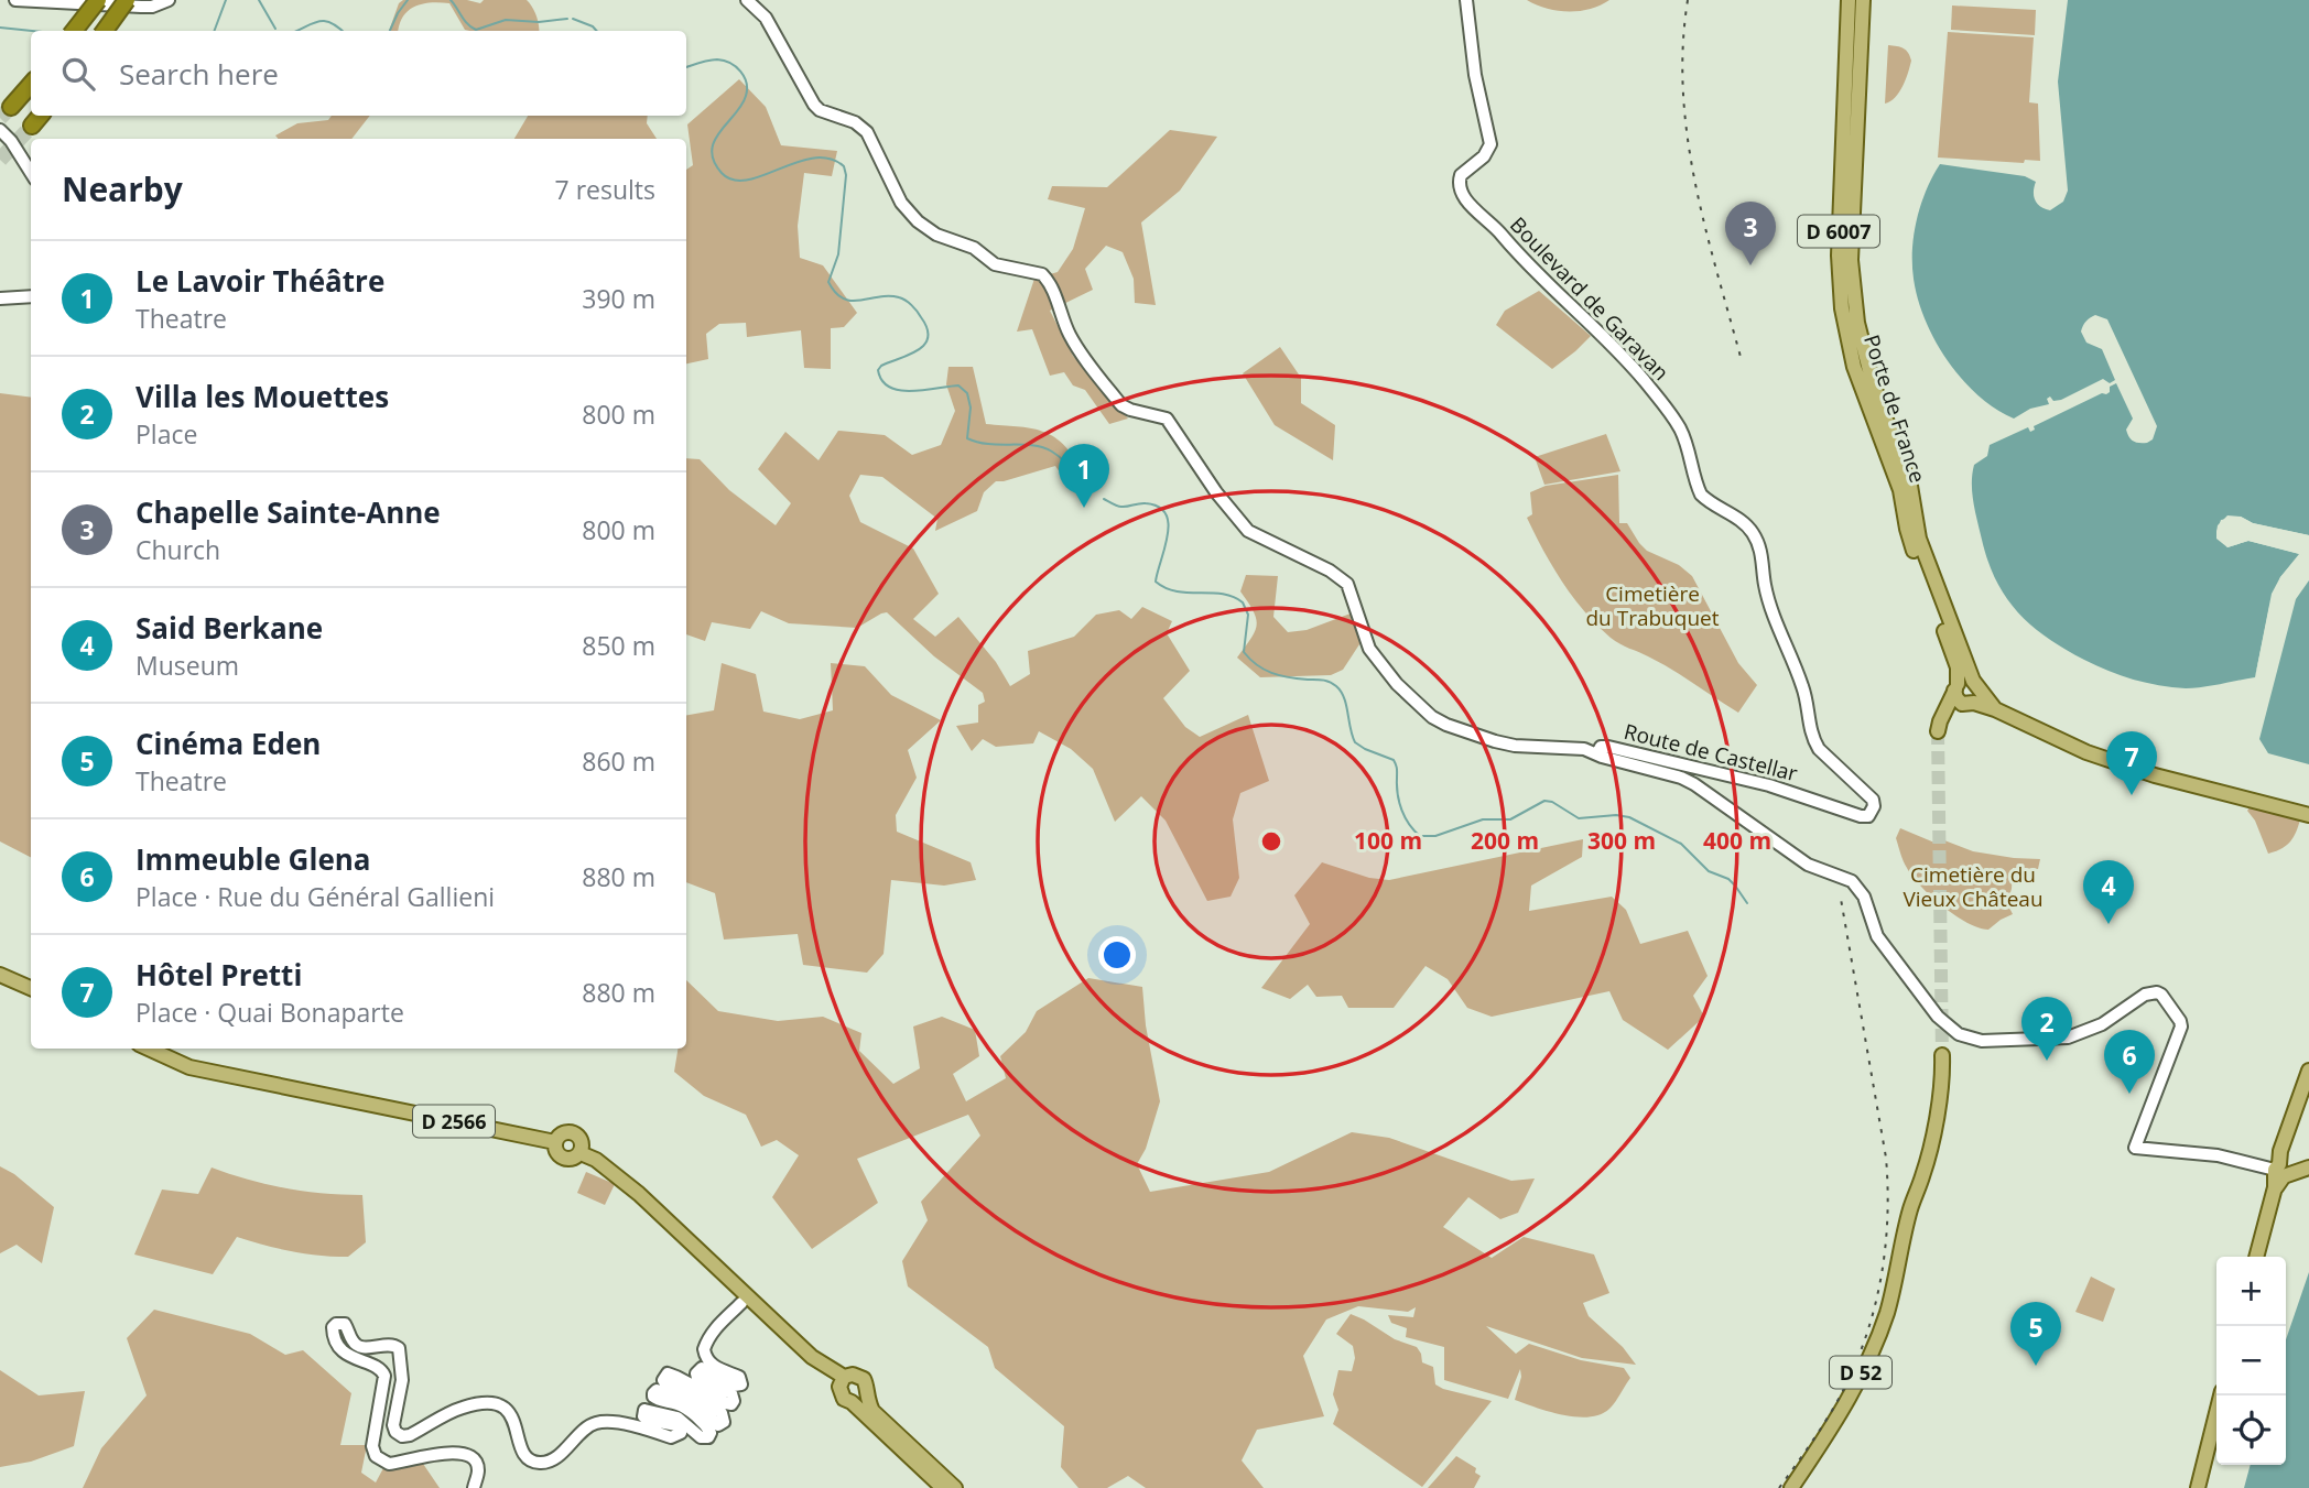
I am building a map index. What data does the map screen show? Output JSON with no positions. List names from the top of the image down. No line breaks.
{"streets":{"main road":["D 6007","Porte de France","D 2566","D 52"],"street":["Boulevard de Garavan","Route de Castellar"]},"crossings":[["D 6007","Porte de France"],["Boulevard de Garavan","Route de Castellar"]],"parks":["Cimetière du Trabuquet","Cimetière du Vieux Château"],"page":{"search":"Search here","heading":["Nearby","7 results"],"pins":["3","1","7","4","2","6","5"],"list":[{"mark":"1","name":"Le Lavoir Théâtre","note":"Theatre","value":"390 m"},{"mark":"2","name":"Villa les Mouettes","note":"Place","value":"800 m"},{"mark":"3","name":"Chapelle Sainte-Anne","note":"Church","value":"800 m"},{"mark":"4","name":"Said Berkane","note":"Museum","value":"850 m"},{"mark":"5","name":"Cinéma Eden","note":"Theatre","value":"860 m"},{"mark":"6","name":"Immeuble Glena","note":"Place · Rue du Général Gallieni","value":"880 m"},{"mark":"7","name":"Hôtel Pretti","note":"Place · Quai Bonaparte","value":"880 m"}],"map_buttons":["+","−"]},"rings":["100 m","200 m","300 m","400 m"]}
